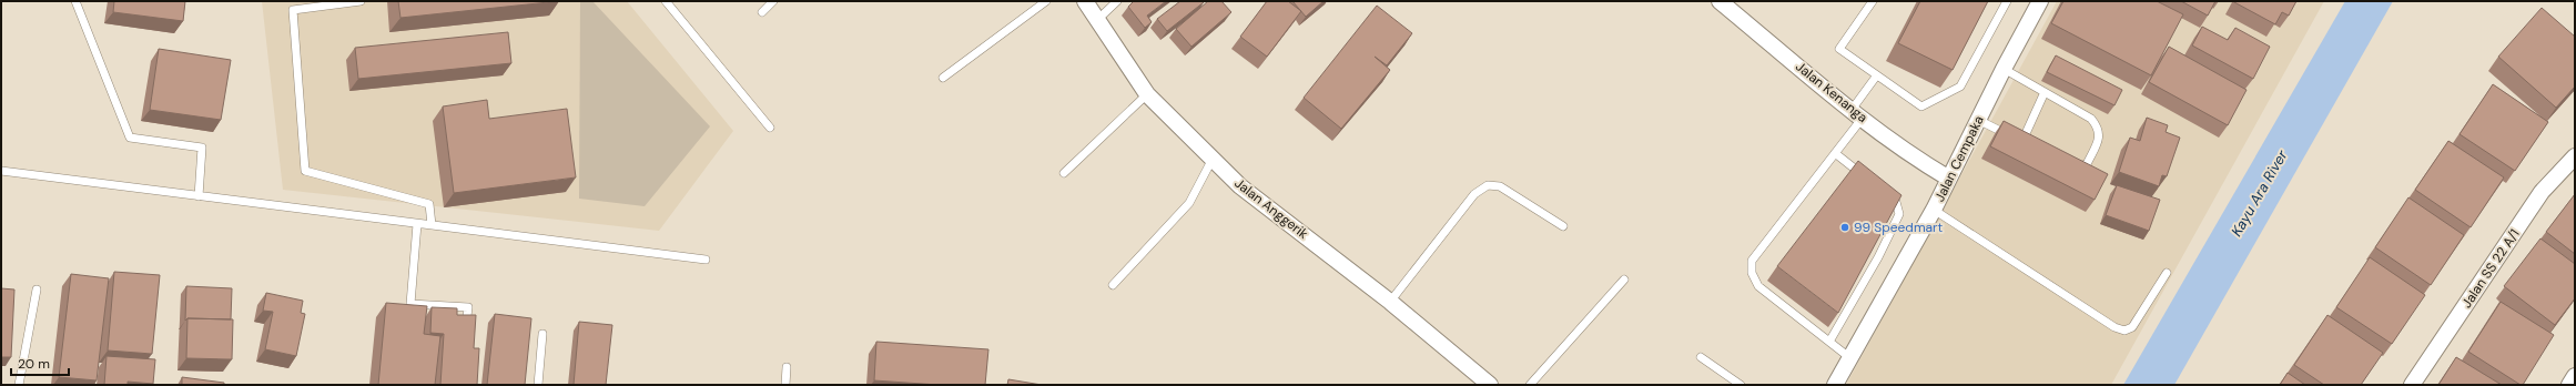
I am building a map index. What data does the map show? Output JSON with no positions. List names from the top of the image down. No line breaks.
{"streets":{"street":["Jalan Kenanga","Jalan Cempaka","Jalan Anggerik","Jalan SS 22 A/1"]},"crossings":[["Jalan Kenanga","Jalan Cempaka"]],"water":["Kayu Ara River"],"places":["99 Speedmart"],"scale_bar":"20 m"}
